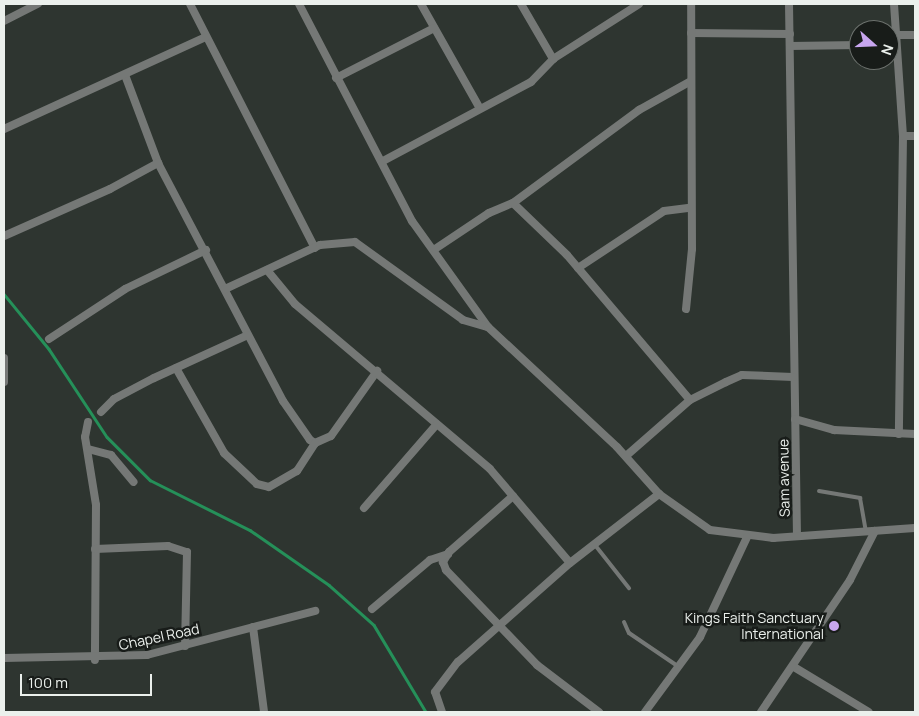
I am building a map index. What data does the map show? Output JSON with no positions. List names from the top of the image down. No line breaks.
{"streets":{"street":["Sam avenue","Chapel Road"]},"places":["Kings Faith Sanctuary International"],"scale_bar":"100 m","north":"right"}
